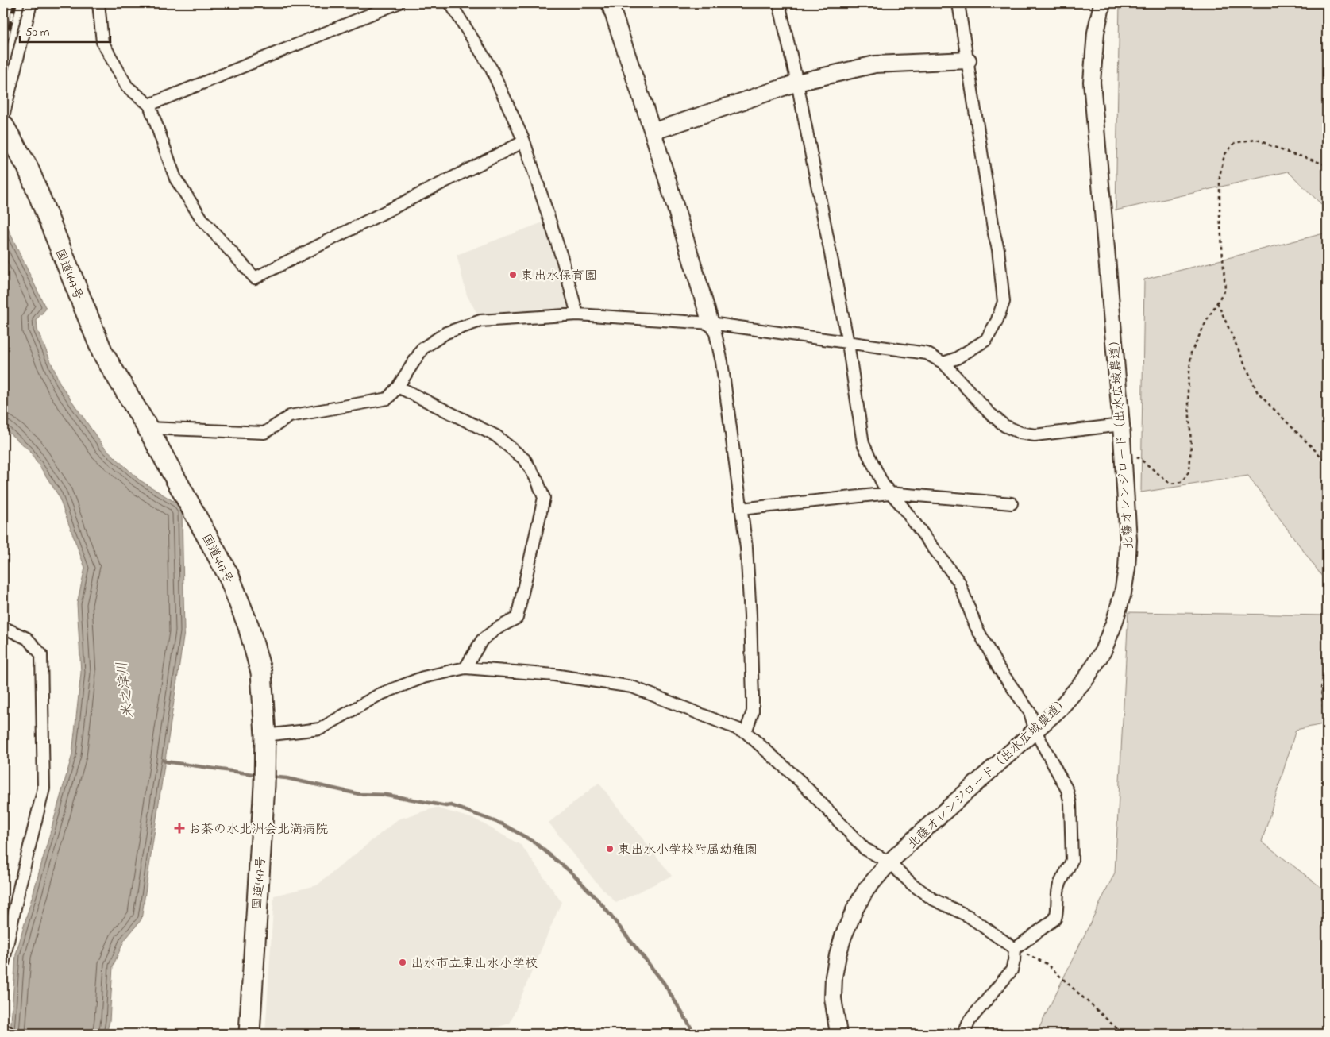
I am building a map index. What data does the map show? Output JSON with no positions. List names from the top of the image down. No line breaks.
{"streets":{"highway":["国道447号"],"street":["北薩オレンジロード（出水広域農道）"]},"water":["米之津川"],"places":{"other":["東出水保育園","東出水小学校附属幼稚園","出水市立東出水小学校"],"health":["お茶の水北洲会北満病院"]},"scale_bar":"50 m"}
